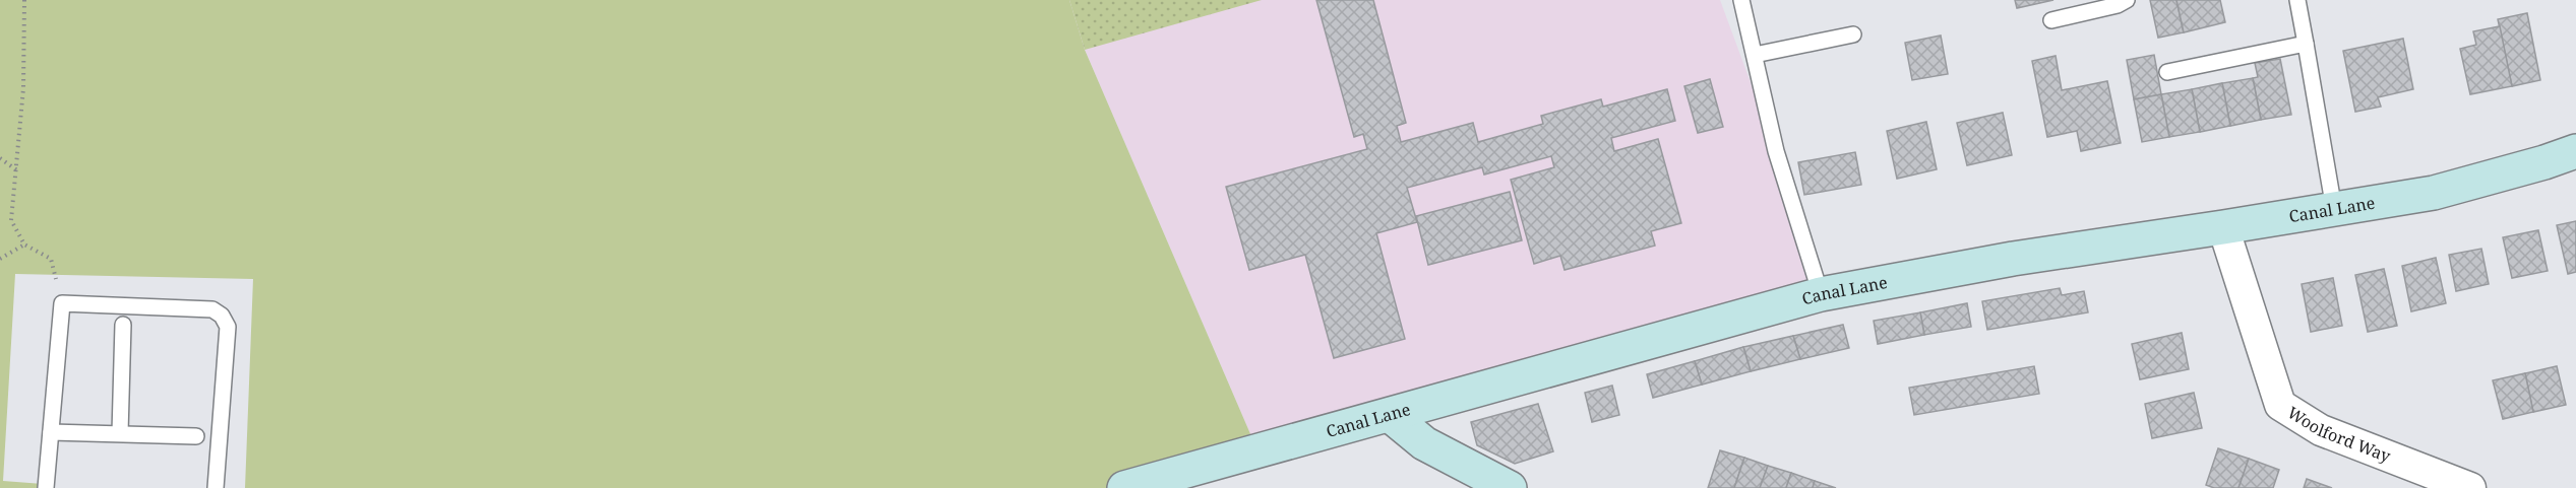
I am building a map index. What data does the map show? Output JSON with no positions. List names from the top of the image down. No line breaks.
{"streets":{"street":["Canal Lane","Woolford Way"]},"crossings":[["Canal Lane","Woolford Way"]]}
